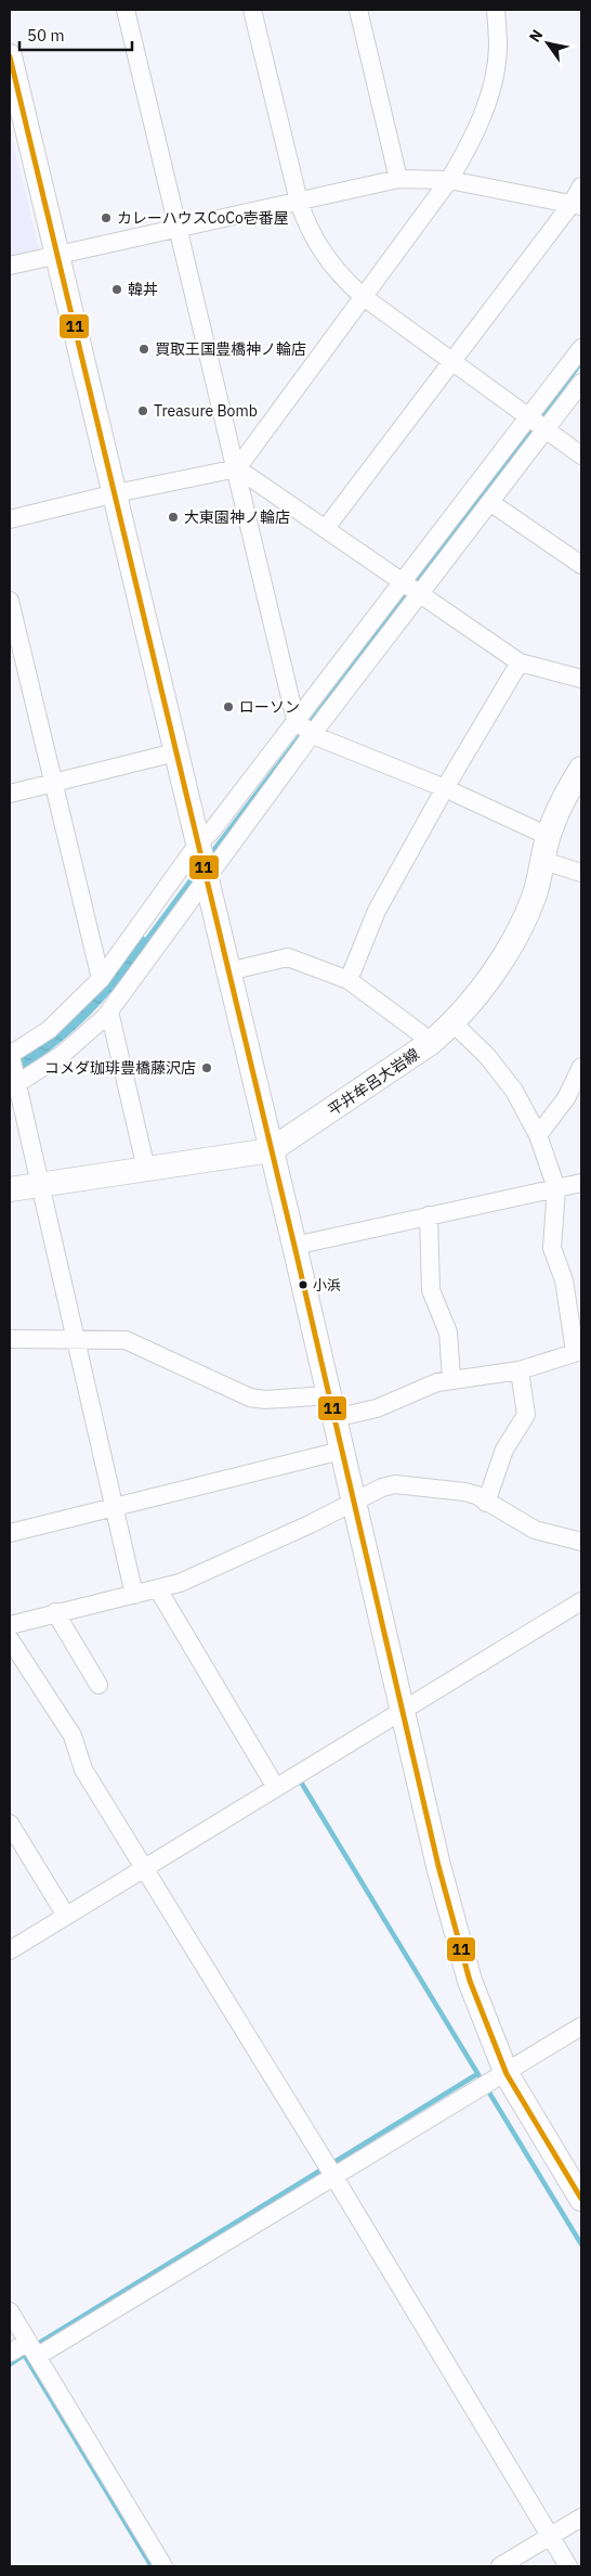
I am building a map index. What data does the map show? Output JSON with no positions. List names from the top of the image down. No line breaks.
{"streets":{"main road":["平井牟呂大岩線"]},"places":["カレーハウスCoCo壱番屋","韓丼","買取王国豊橋神ノ輪店","Treasure Bomb","大東園神ノ輪店","ローソン","コメダ珈琲豊橋藤沢店","小浜"],"lines":["transit line 11"],"scale_bar":"50 m","north":"top left"}
